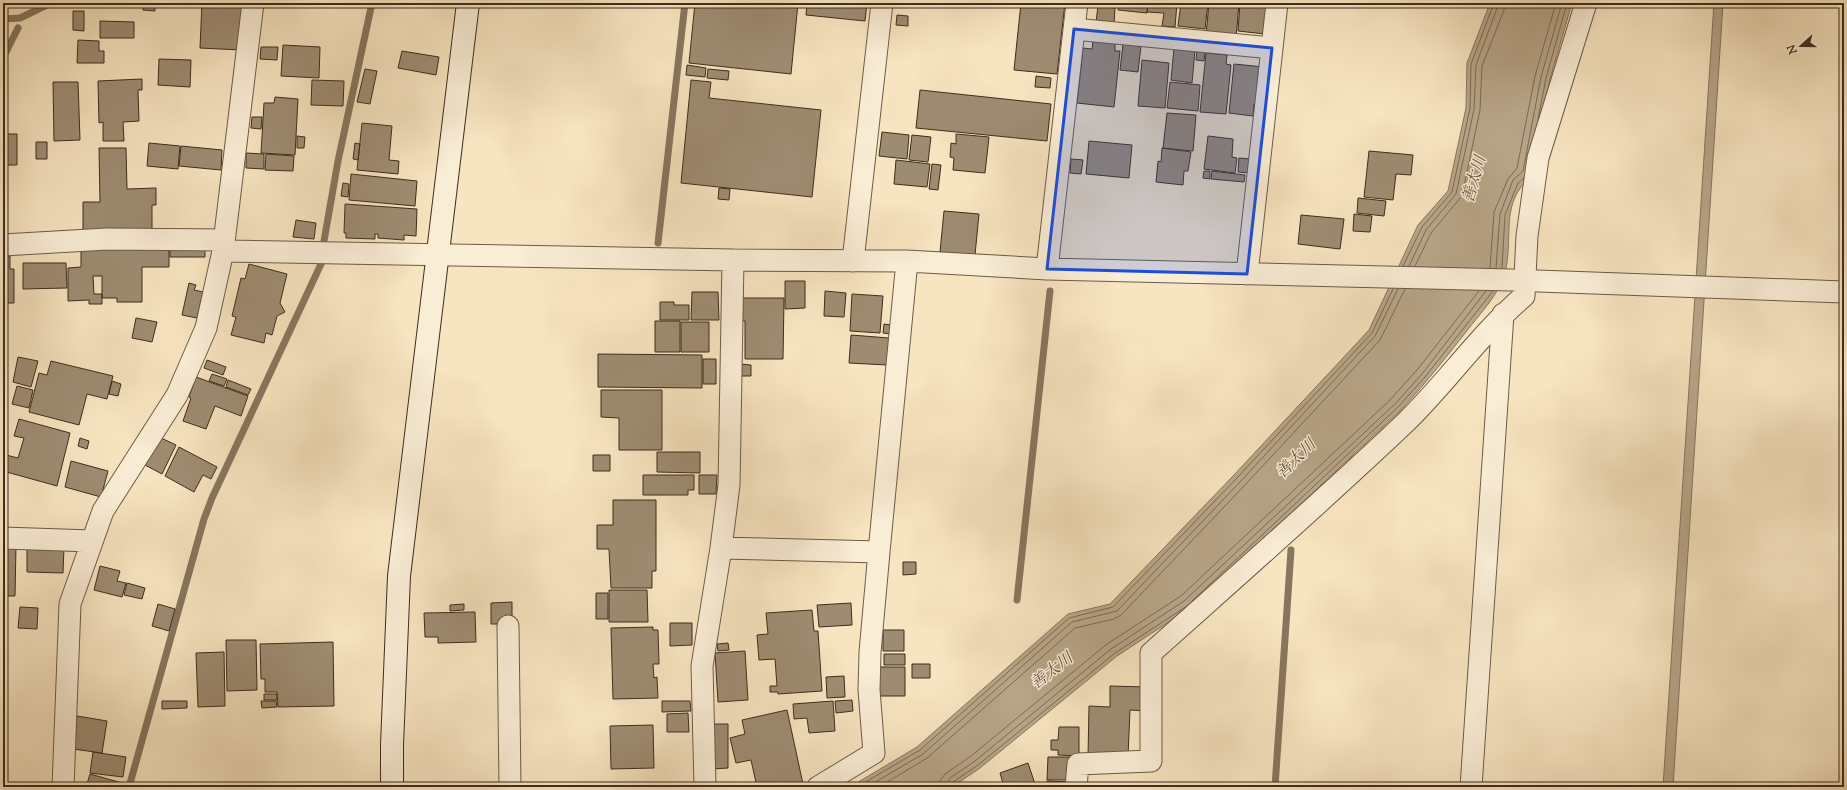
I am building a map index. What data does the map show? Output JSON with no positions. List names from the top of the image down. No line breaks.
{"water":["善太川"],"north":"left"}
